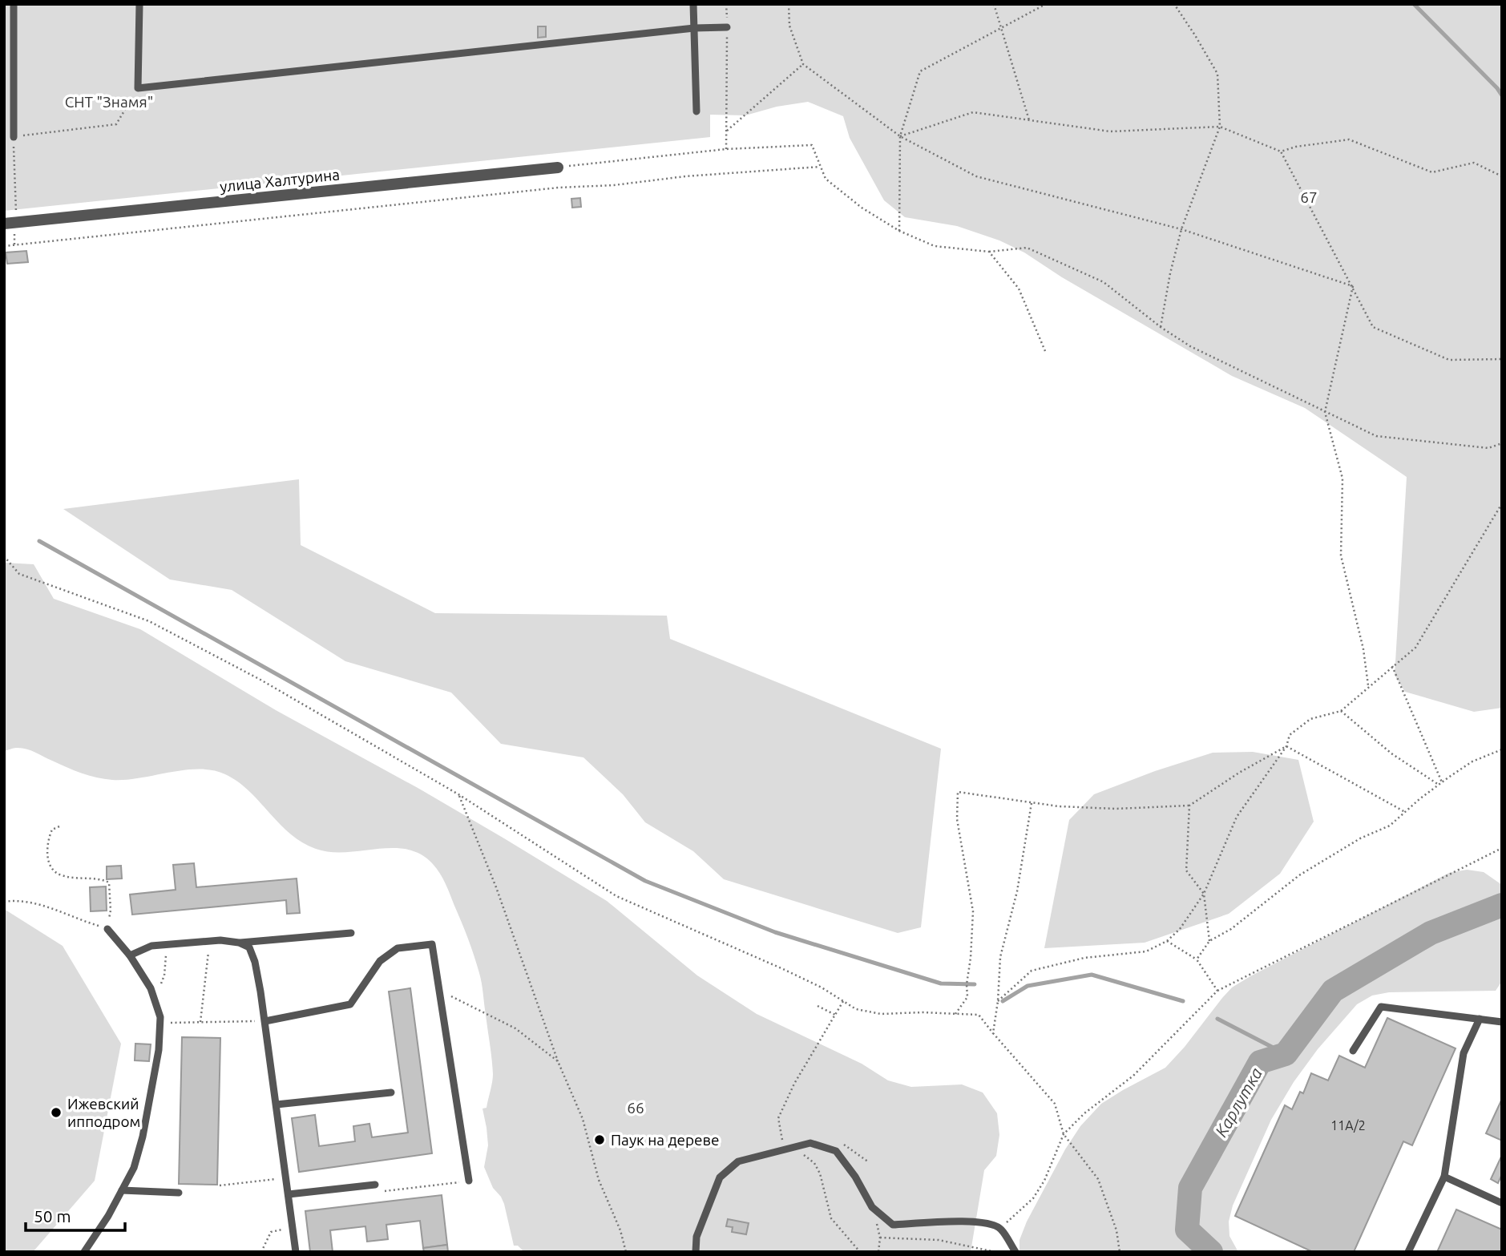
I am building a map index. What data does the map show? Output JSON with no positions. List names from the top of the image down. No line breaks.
{"streets":{"street":["улица Халтурина"]},"water":["Карлутка"],"parks":["СНТ \"Знамя\"","67","66"],"places":["Ижевский ипподром","Паук на дереве"],"house_numbers":["11А/2"],"scale_bar":"50 m"}
